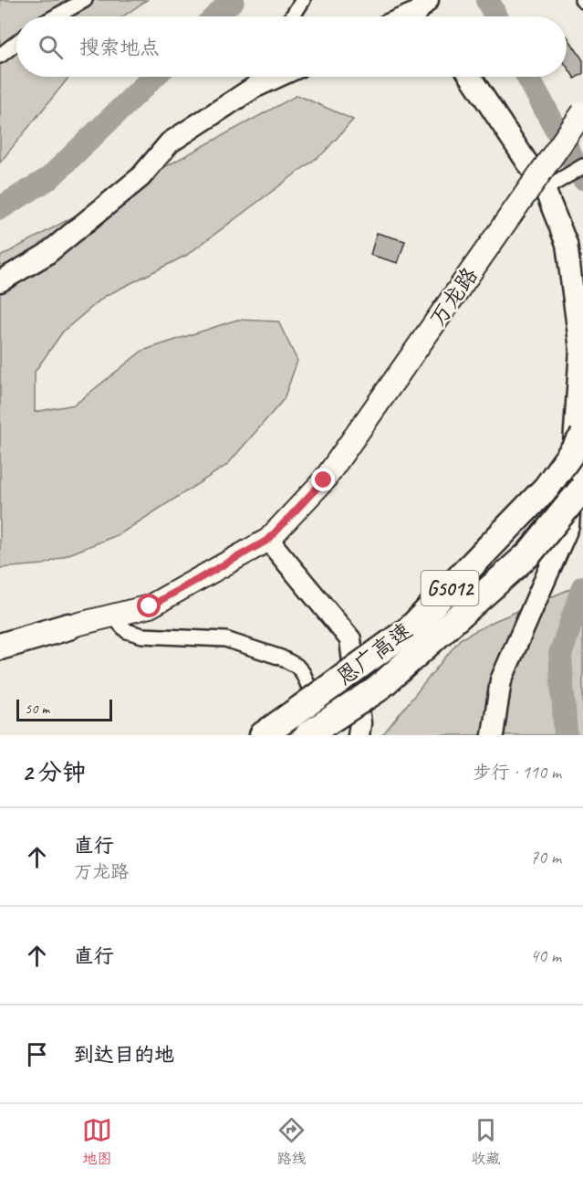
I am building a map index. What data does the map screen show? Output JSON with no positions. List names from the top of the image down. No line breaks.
{"streets":{"highway":["G5012","恩广高速"],"main road":["万龙路"]},"scale_bar":"50 m","page":{"search":"搜索地点","scale":"50 m","heading":["2 分钟","步行 · 110 m"],"list":[["直行","万龙路","70 m"],["直行","40 m"],"到达目的地"],"nav":["地图","路线","收藏"]}}
